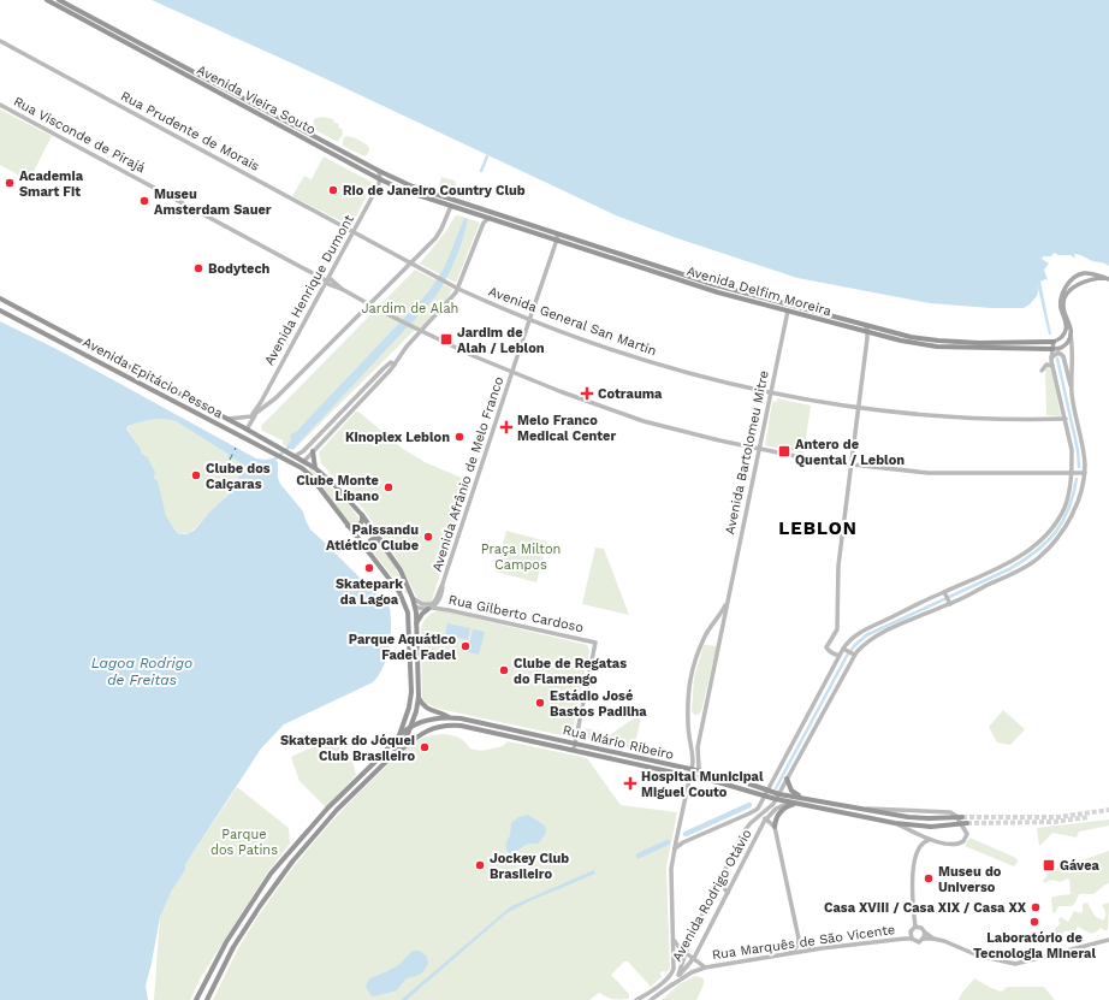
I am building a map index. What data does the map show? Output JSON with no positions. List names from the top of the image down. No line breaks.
{"streets":{"highway":["Avenida Vieira Souto","Avenida Delfim Moreira","Avenida Epitácio Pessoa","Rua Mário Ribeiro"],"main road":["Rua Prudente de Morais","Rua Visconde de Pirajá","Avenida Henrique Dumont","Avenida General San Martin","Avenida Bartolomeu Mitre","Avenida Afrânio de Melo Franco","Rua Gilberto Cardoso","Avenida Rodrigo Otávio","Rua Marquês de São Vicente"]},"crossings":[["Avenida Vieira Souto","Avenida Henrique Dumont"],["Avenida Vieira Souto","Avenida Delfim Moreira"],["Avenida Vieira Souto","Avenida Epitácio Pessoa"],["Rua Prudente de Morais","Avenida Henrique Dumont"],["Rua Prudente de Morais","Avenida General San Martin"],["Rua Prudente de Morais","Avenida Epitácio Pessoa"],["Rua Visconde de Pirajá","Avenida Henrique Dumont"],["Rua Visconde de Pirajá","Avenida Epitácio Pessoa"],["Rua Visconde de Pirajá","Avenida Bartolomeu Mitre"],["Rua Visconde de Pirajá","Avenida Afrânio de Melo Franco"],["Avenida Henrique Dumont","Avenida Epitácio Pessoa"],["Avenida Delfim Moreira","Avenida Bartolomeu Mitre"],["Avenida Delfim Moreira","Avenida Afrânio de Melo Franco"],["Avenida General San Martin","Avenida Bartolomeu Mitre"],["Avenida General San Martin","Avenida Afrânio de Melo Franco"],["Avenida Epitácio Pessoa","Avenida Afrânio de Melo Franco"],["Avenida Epitácio Pessoa","Rua Mário Ribeiro"],["Avenida Bartolomeu Mitre","Rua Mário Ribeiro"],["Avenida Afrânio de Melo Franco","Rua Gilberto Cardoso"],["Rua Gilberto Cardoso","Rua Mário Ribeiro"],["Rua Mário Ribeiro","Avenida Rodrigo Otávio"]],"districts":["LEBLON"],"water":["Lagoa Rodrigo de Freitas"],"parks":["Jardim de Alah","Praça Milton Campos","Parque dos Patins"],"places":{"other":["Academia Smart Fit","Rio de Janeiro Country Club","Museu Amsterdam Sauer","Bodytech","Kinoplex Leblon","Clube dos Caiçaras","Clube Monte Líbano","Paissandu Atlético Clube","Skatepark da Lagoa","Parque Aquático Fadel Fadel","Clube de Regatas do Flamengo","Estádio José Bastos Padilha","Skatepark do Jóquei Club Brasileiro","Jockey Club Brasileiro","Museu do Universo","Casa XVIII / Casa XIX / Casa XX","Laboratório de Tecnologia Mineral"],"transit":["Jardim de Alah / Leblon","Antero de Quental / Leblon","Gávea"],"health":["Cotrauma","Melo Franco Medical Center","Hospital Municipal Miguel Couto"]}}
